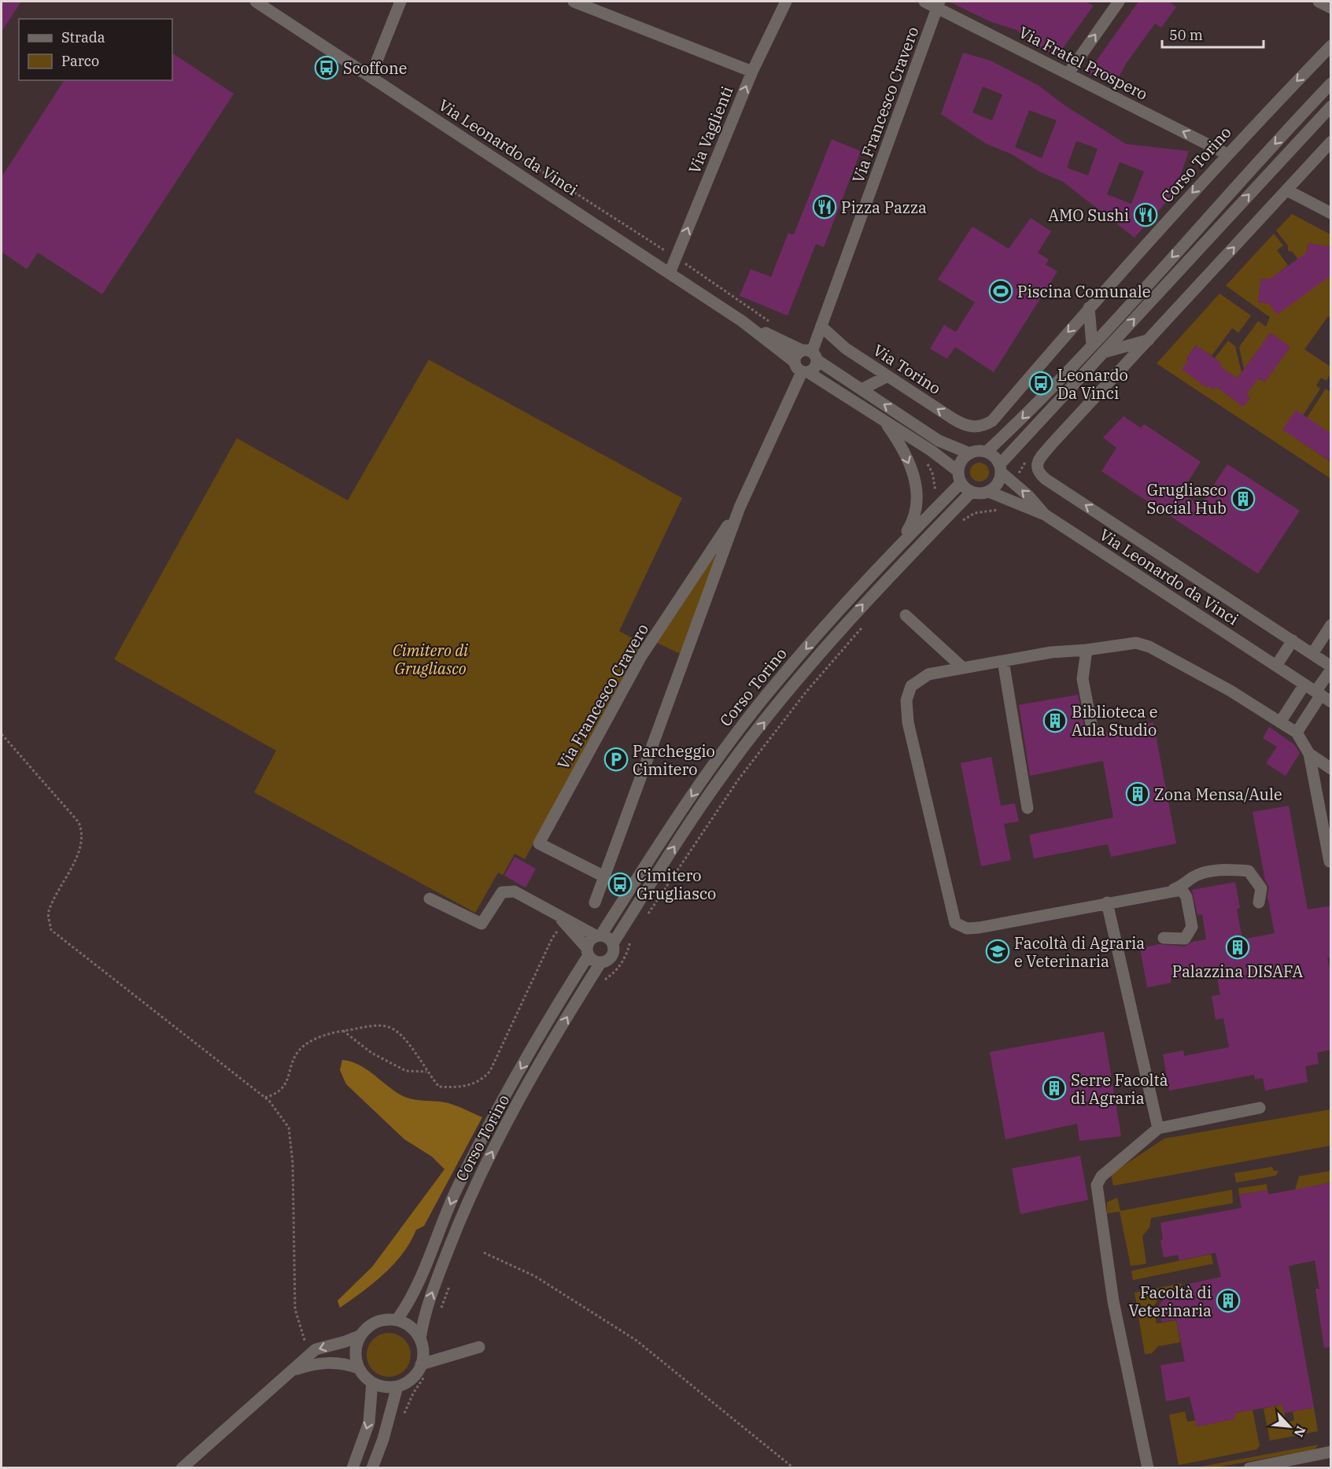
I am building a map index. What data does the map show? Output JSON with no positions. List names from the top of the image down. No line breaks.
{"streets":{"street":["Via Fratel Prospero","Via Francesco Cravero","Via Vaglienti","Via Leonardo da Vinci","Corso Torino","Via Torino"]},"crossings":[["Via Fratel Prospero","Via Francesco Cravero"],["Via Fratel Prospero","Corso Torino"],["Via Francesco Cravero","Via Leonardo da Vinci"],["Via Francesco Cravero","Via Torino"],["Via Vaglienti","Via Leonardo da Vinci"],["Via Leonardo da Vinci","Corso Torino"],["Corso Torino","Via Torino"]],"one_way":["Via Fratel Prospero","Via Vaglienti","Via Torino"],"parks":["Cimitero di Grugliasco"],"places":{"bus stop":["Scoffone","Leonardo Da Vinci","Cimitero Grugliasco"],"restaurant":["Pizza Pazza","AMO Sushi"],"sports":["Piscina Comunale"],"building":["Grugliasco Social Hub","Biblioteca e Aula Studio","Zona Mensa/Aule","Palazzina DISAFA","Serre Facoltà di Agraria","Facoltà di Veterinaria"],"parking":["Parcheggio Cimitero"],"school or university":["Facoltà di Agraria e Veterinaria"]},"legend":["Strada","Parco"],"scale_bar":"50 m","north":"bottom right"}
